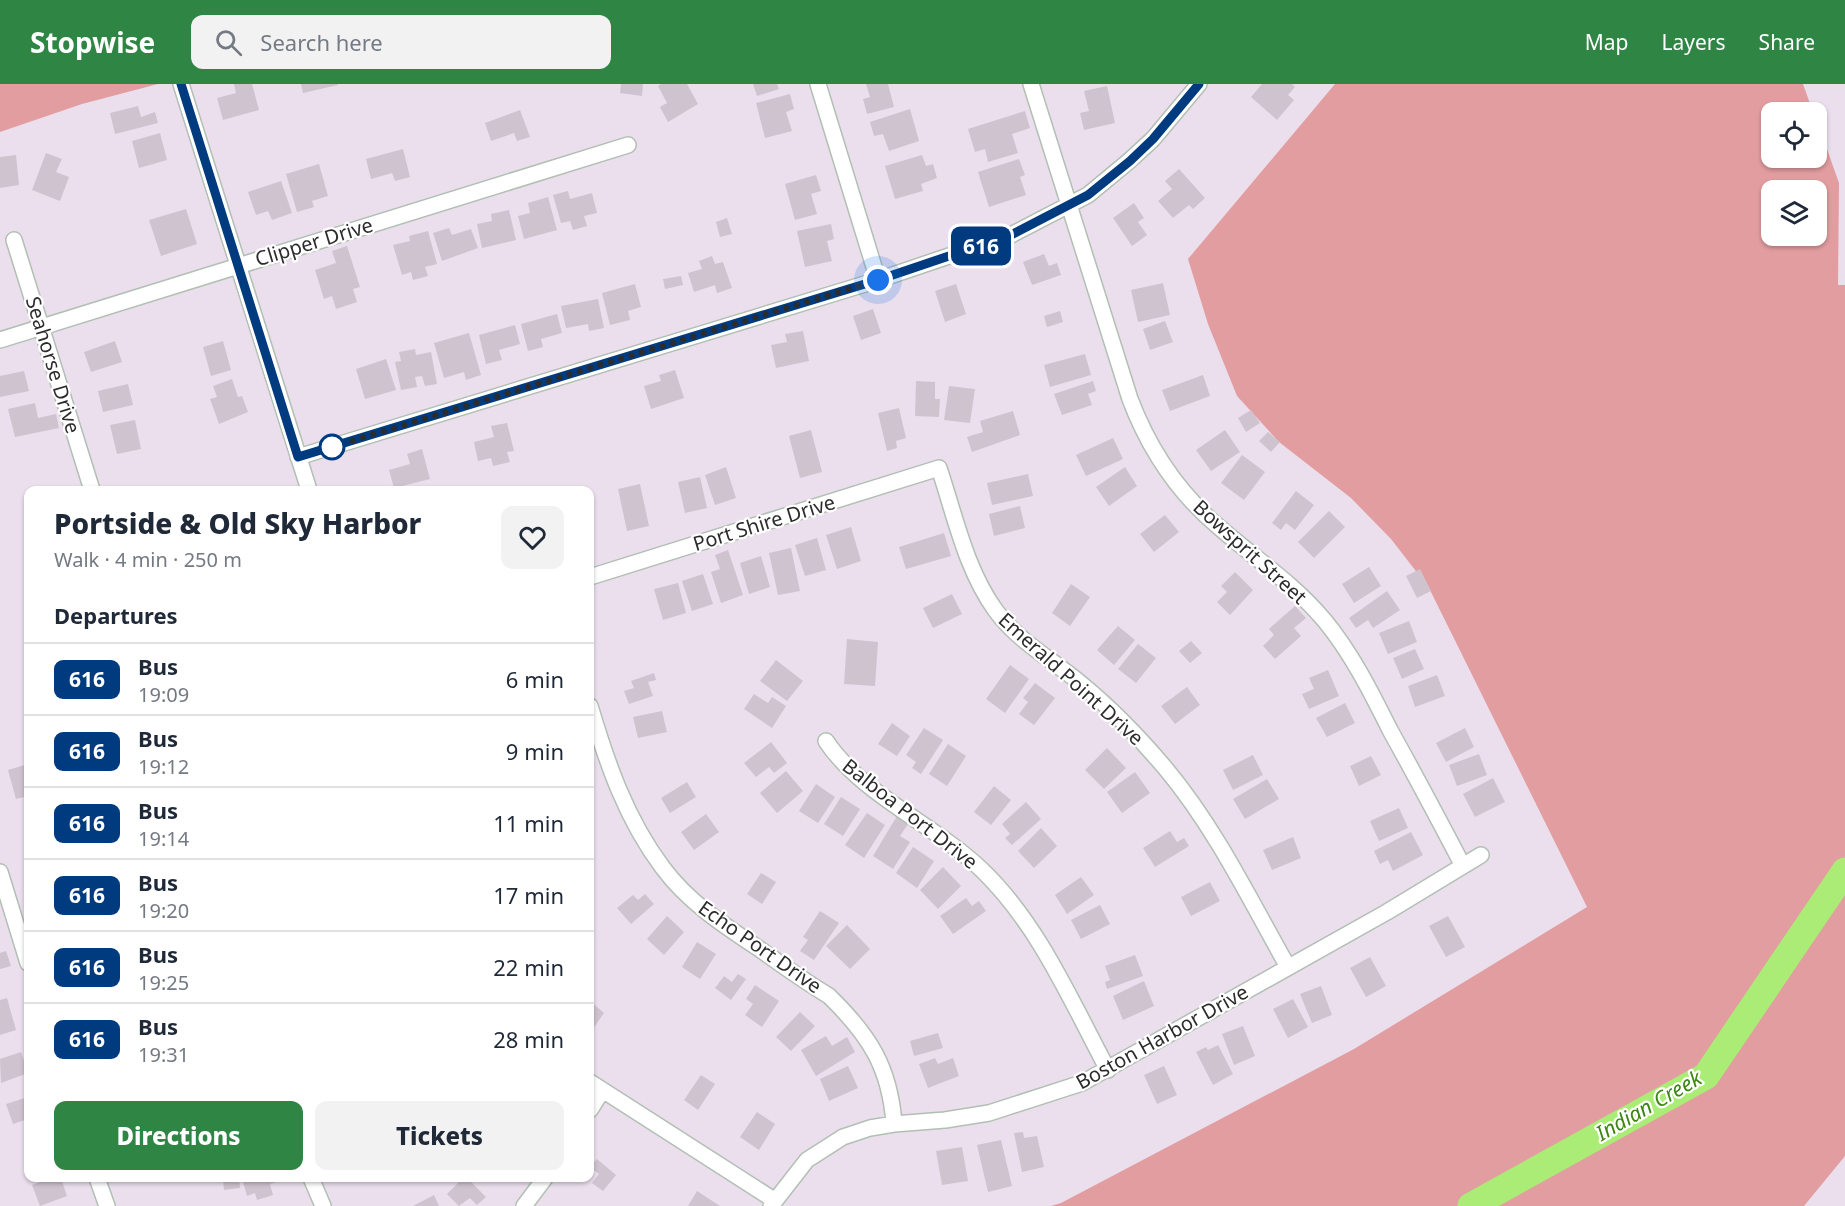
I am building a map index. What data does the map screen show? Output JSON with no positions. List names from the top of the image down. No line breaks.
{"streets":{"street":["Clipper Drive","Seahorse Drive","Port Shire Drive","Bowsprit Street","Emerald Point Drive","Balboa Port Drive","Echo Port Drive","Boston Harbor Drive"]},"crossings":[["Clipper Drive","Seahorse Drive"],["Port Shire Drive","Emerald Point Drive"],["Bowsprit Street","Boston Harbor Drive"],["Emerald Point Drive","Boston Harbor Drive"],["Balboa Port Drive","Boston Harbor Drive"],["Echo Port Drive","Boston Harbor Drive"]],"water":["Indian Creek"],"lines":["bus line 616"],"page":{"header":"Stopwise","search":"Search here","nav":["Map","Layers","Share"],"on_map":"616","heading":[["Portside & Old Sky Harbor","Walk · 4 min · 250 m"],"Departures"],"list":[{"mark":"616","name":"Bus","note":"19:09","value":"6 min"},{"mark":"616","name":"Bus","note":"19:12","value":"9 min"},{"mark":"616","name":"Bus","note":"19:14","value":"11 min"},{"mark":"616","name":"Bus","note":"19:20","value":"17 min"},{"mark":"616","name":"Bus","note":"19:25","value":"22 min"},{"mark":"616","name":"Bus","note":"19:31","value":"28 min"}],"buttons":["Directions","Tickets"]}}
